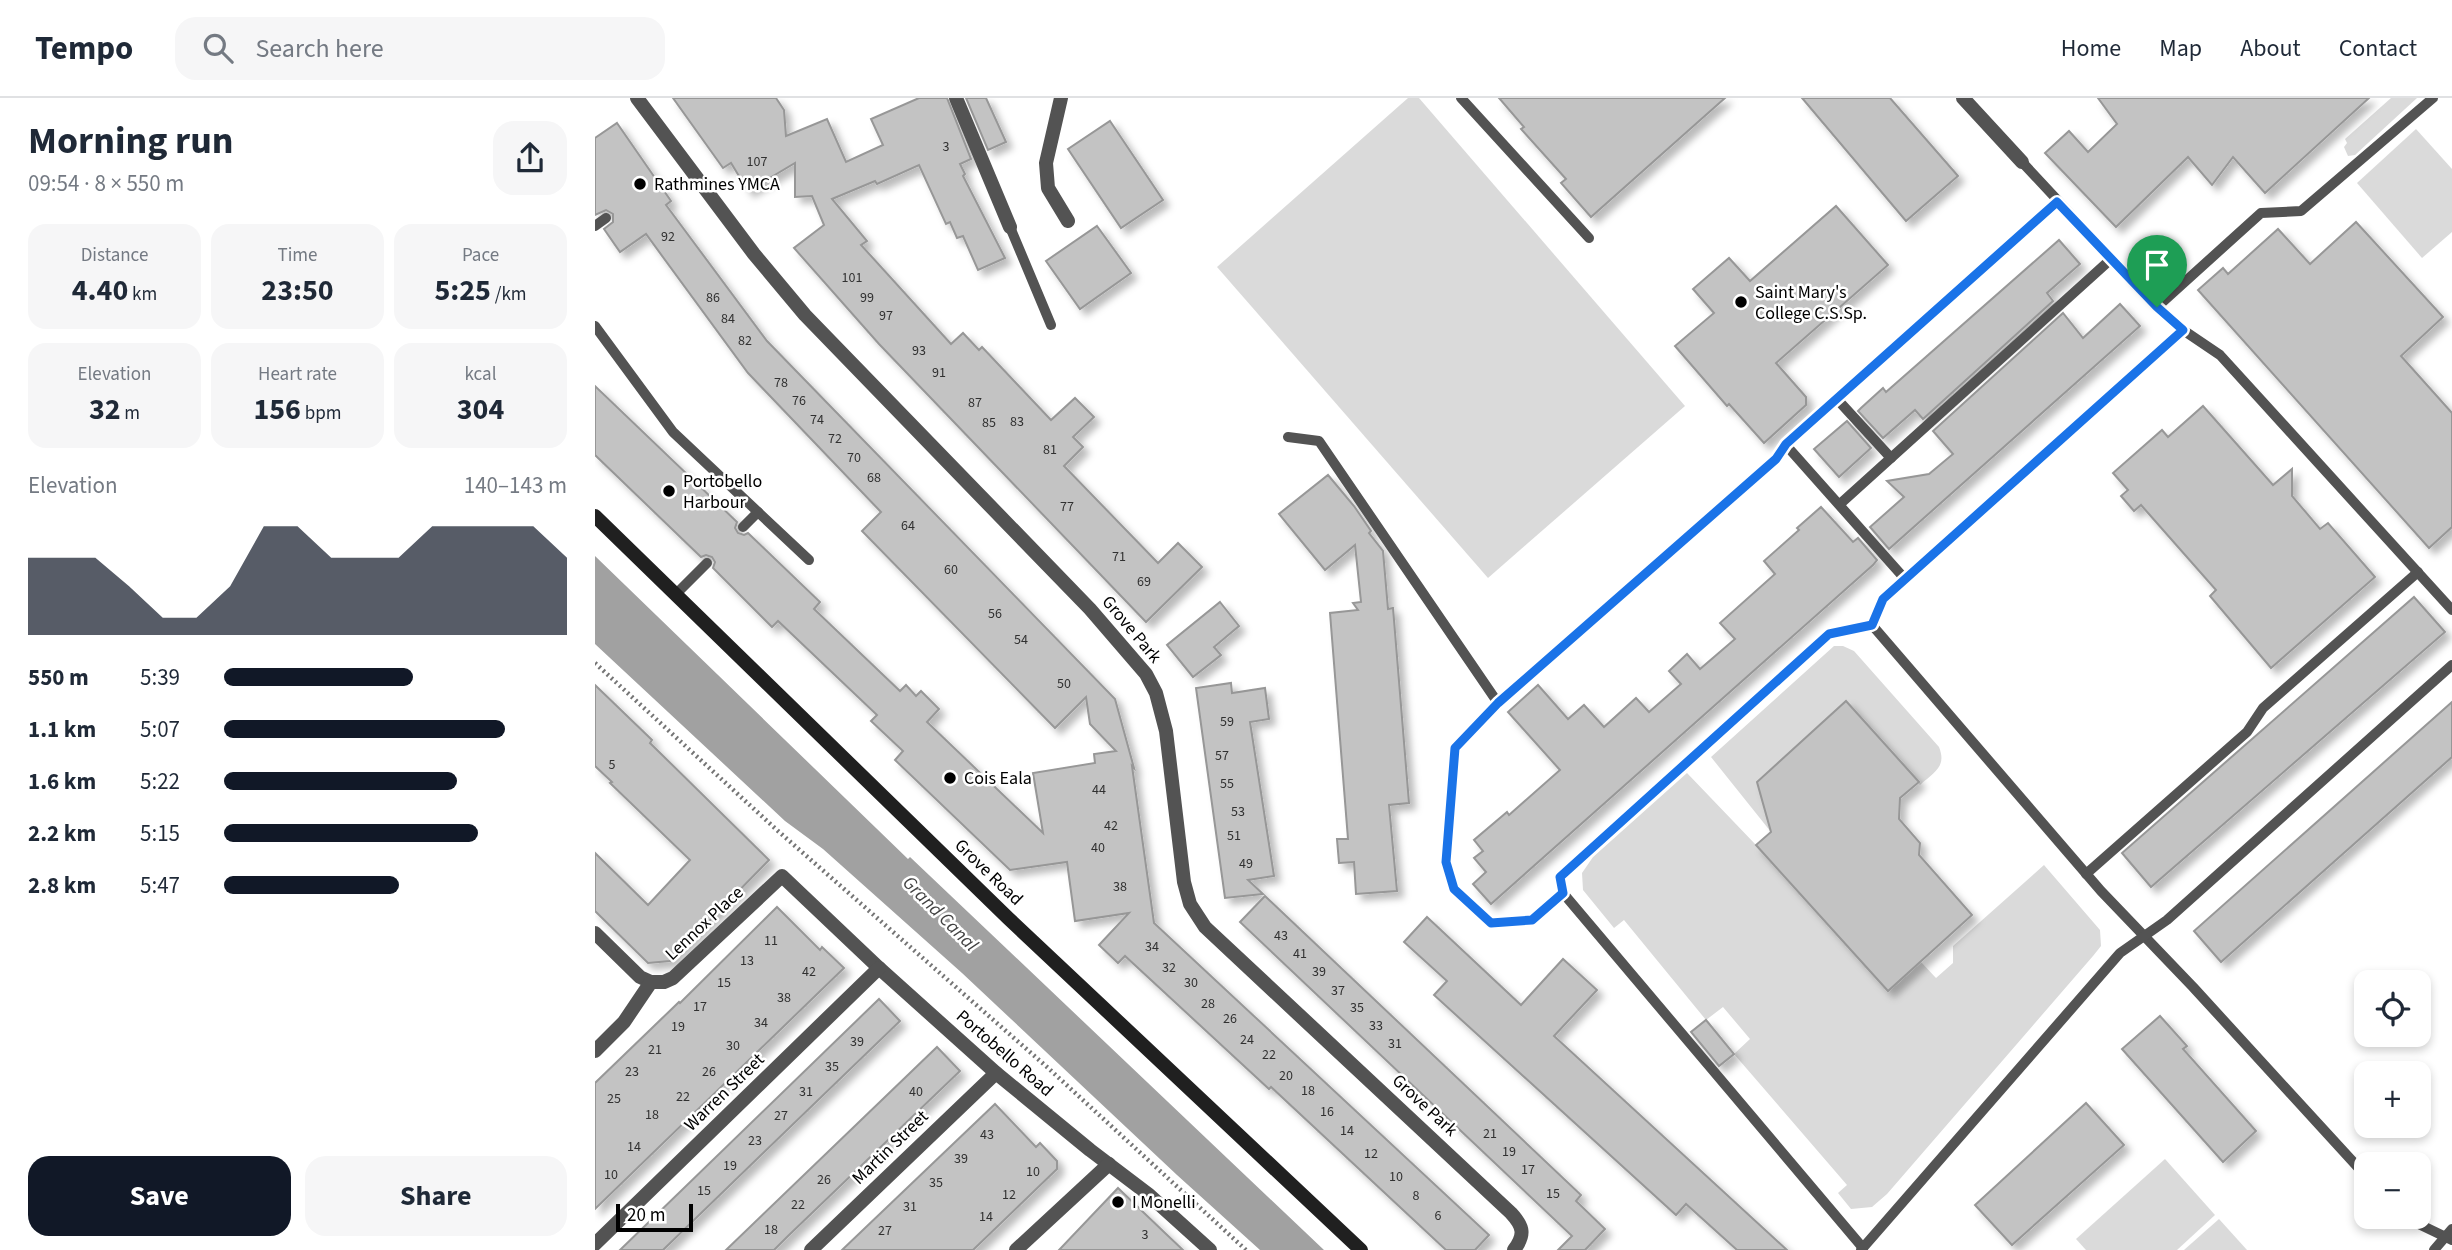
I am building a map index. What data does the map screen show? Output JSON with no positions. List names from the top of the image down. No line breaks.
{"streets":{"main road":["Grove Road"],"street":["Grove Park","Lennox Place","Portobello Road","Warren Street","Martin Street"]},"crossings":[["Lennox Place","Portobello Road"],["Portobello Road","Warren Street"],["Portobello Road","Martin Street"]],"water":["Grand Canal"],"places":["Rathmines YMCA","Saint Mary's College C.S.Sp.","Portobello Harbour","Cois Eala","I Monelli"],"house_numbers":["3","107","92","101","86","99","97","84","82","93","91","78","76","87","74","83","85","72","81","70","68","77","64","71","60","69","56","54","50","59","57","5","55","44","53","42","51","40","49","38","43","11","34","41","13","32","42","39","15","30","37","38","28","17","35","26","34","33","19","24","39","31","30","21","22","35","23","26","20","18","31","40","22","25","16","18","27","14","21","43","23","14","19","12","39","19","17","10","10","10","26","35","15","15","12","8","22","31","6","14","18","27","3"],"scale_bar":"20 m","page":{"header":"Tempo","search":"Search here","nav":["Home","Map","About","Contact"],"heading":["Morning run","09:54 · 8 × 550 m"],"stats":[["Distance","4.40 km"],["Time","23:50"],["Pace","5:25 /km"],["Elevation","32 m"],["Heart rate","156 bpm"],["kcal","304"]],"chart":["Elevation","140–143 m"],"list":[{"name":"550 m","note":"5:39"},{"name":"1.1 km","note":"5:07"},{"name":"1.6 km","note":"5:22"},{"name":"2.2 km","note":"5:15"},{"name":"2.8 km","note":"5:47"}],"map_buttons":["+","−"],"buttons":["Save","Share"],"scale":"20 m"}}
